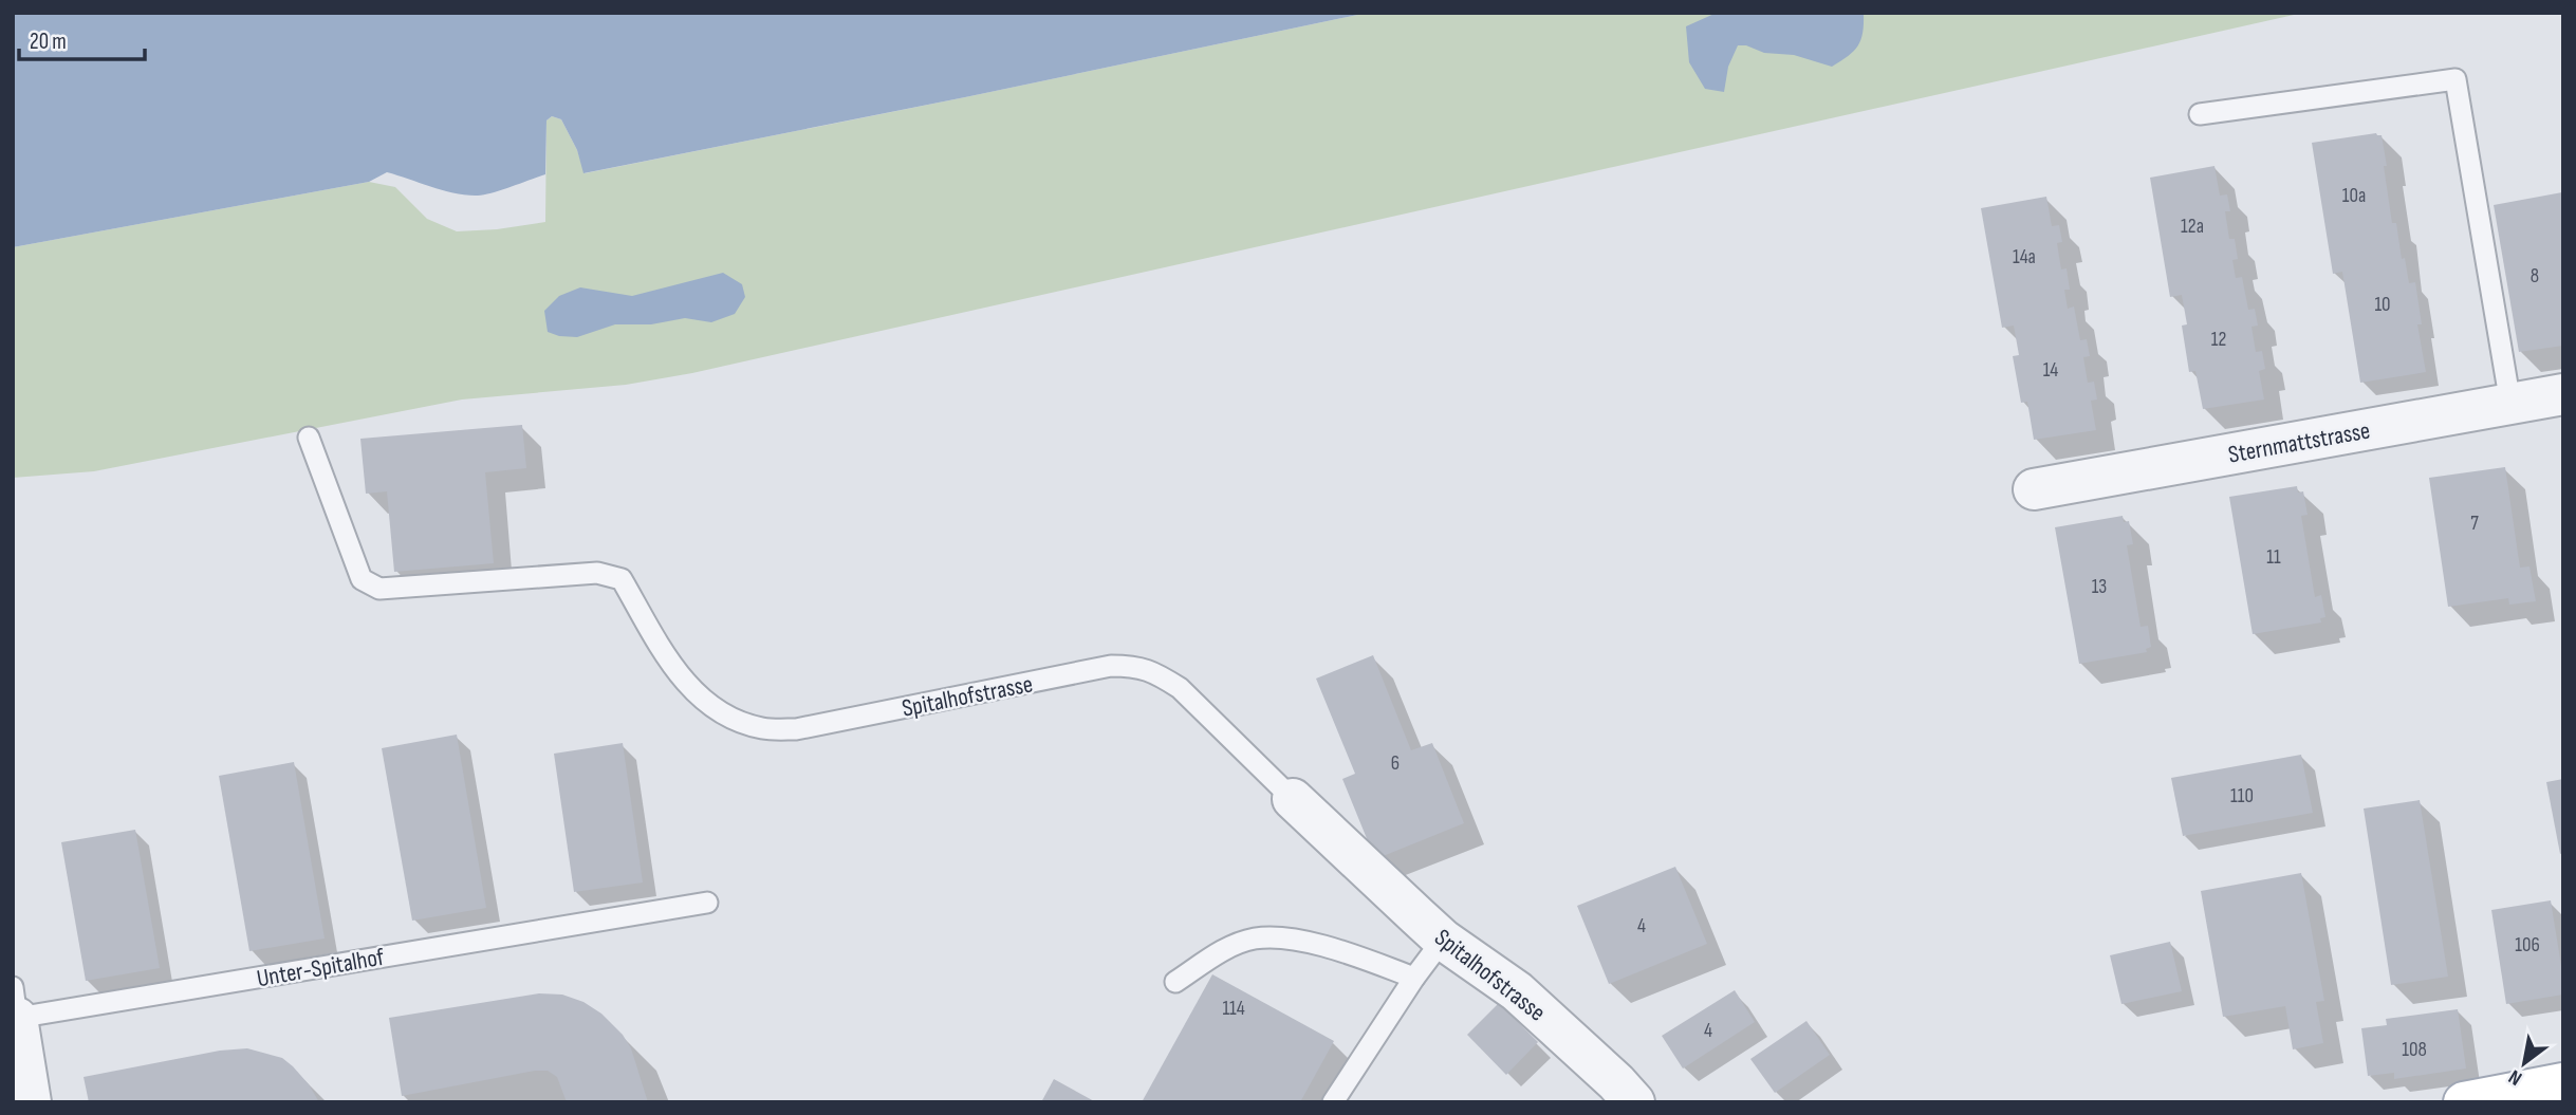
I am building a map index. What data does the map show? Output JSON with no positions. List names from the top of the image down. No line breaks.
{"streets":{"street":["Sternmattstrasse","Spitalhofstrasse","Unter-Spitalhof"]},"house_numbers":["10a","12a","14a","8","10","12","14","7","11","13","6","110","4","106","114","4","108"],"scale_bar":"20 m","north":"bottom left"}
